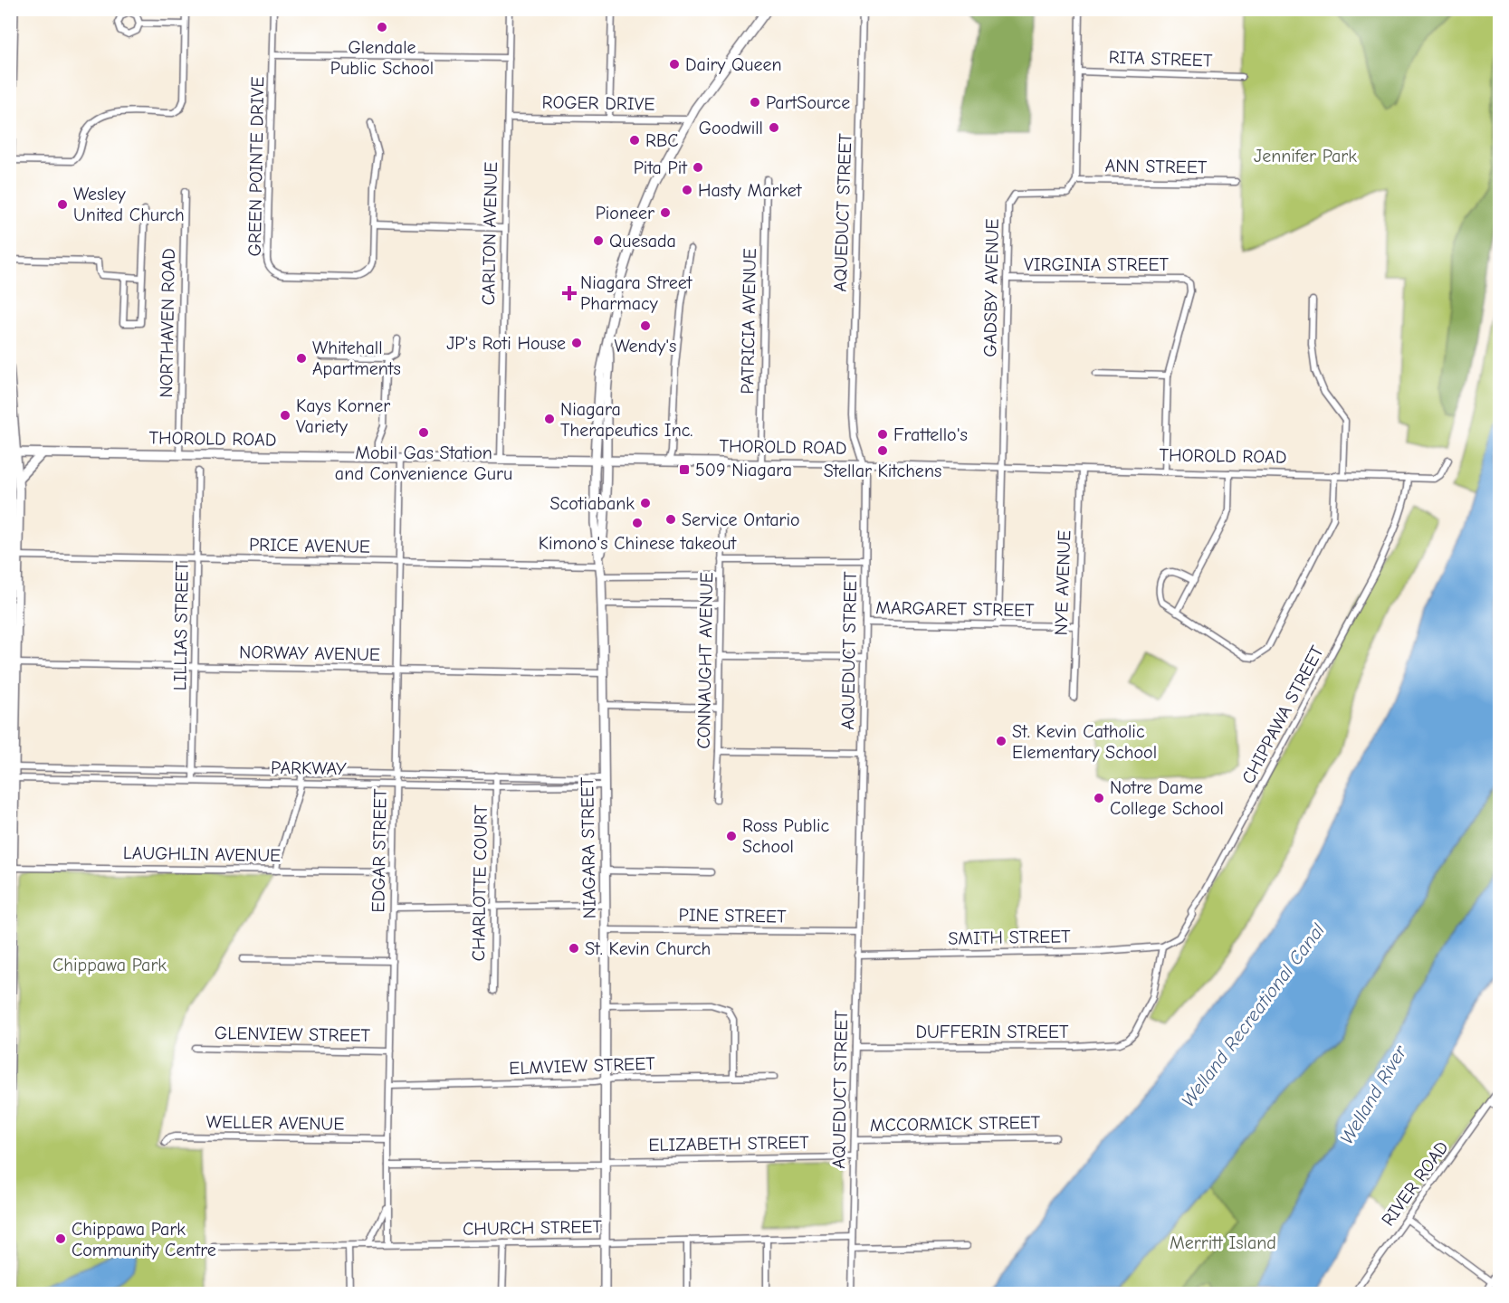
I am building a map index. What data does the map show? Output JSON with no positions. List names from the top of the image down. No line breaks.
{"streets":{"street":["RITA STREET","ROGER DRIVE","GREEN POINTE DRIVE","ANN STREET","AQUEDUCT STREET","CARLTON AVENUE","VIRGINIA STREET","GADSBY AVENUE","PATRICIA AVENUE","NORTHAVEN ROAD","THOROLD ROAD","PRICE AVENUE","NYE AVENUE","MARGARET STREET","LILLIAS STREET","NORWAY AVENUE","CONNAUGHT AVENUE","CHIPPAWA STREET","PARKWAY","NIAGARA STREET","EDGAR STREET","LAUGHLIN AVENUE","CHARLOTTE COURT","PINE STREET","SMITH STREET","DUFFERIN STREET","GLENVIEW STREET","ELMVIEW STREET","WELLER AVENUE","MCCORMICK STREET","ELIZABETH STREET","RIVER ROAD","CHURCH STREET"]},"crossings":[["ROGER DRIVE","CARLTON AVENUE"],["ROGER DRIVE","NIAGARA STREET"],["ANN STREET","GADSBY AVENUE"],["AQUEDUCT STREET","THOROLD ROAD"],["AQUEDUCT STREET","MARGARET STREET"],["AQUEDUCT STREET","PINE STREET"],["AQUEDUCT STREET","SMITH STREET"],["AQUEDUCT STREET","DUFFERIN STREET"],["AQUEDUCT STREET","MCCORMICK STREET"],["AQUEDUCT STREET","ELIZABETH STREET"],["AQUEDUCT STREET","CHURCH STREET"],["CARLTON AVENUE","THOROLD ROAD"],["VIRGINIA STREET","GADSBY AVENUE"],["VIRGINIA STREET","THOROLD ROAD"],["GADSBY AVENUE","THOROLD ROAD"],["GADSBY AVENUE","MARGARET STREET"],["PATRICIA AVENUE","THOROLD ROAD"],["NORTHAVEN ROAD","THOROLD ROAD"],["THOROLD ROAD","NYE AVENUE"],["THOROLD ROAD","CHIPPAWA STREET"],["THOROLD ROAD","NIAGARA STREET"],["THOROLD ROAD","EDGAR STREET"],["PRICE AVENUE","LILLIAS STREET"],["PRICE AVENUE","NIAGARA STREET"],["PRICE AVENUE","EDGAR STREET"],["NYE AVENUE","MARGARET STREET"],["LILLIAS STREET","NORWAY AVENUE"],["LILLIAS STREET","PARKWAY"],["NORWAY AVENUE","NIAGARA STREET"],["NORWAY AVENUE","EDGAR STREET"],["CHIPPAWA STREET","SMITH STREET"],["CHIPPAWA STREET","DUFFERIN STREET"],["PARKWAY","NIAGARA STREET"],["PARKWAY","EDGAR STREET"],["PARKWAY","CHARLOTTE COURT"],["NIAGARA STREET","PINE STREET"],["NIAGARA STREET","ELMVIEW STREET"],["NIAGARA STREET","ELIZABETH STREET"],["NIAGARA STREET","CHURCH STREET"],["EDGAR STREET","LAUGHLIN AVENUE"],["EDGAR STREET","GLENVIEW STREET"],["EDGAR STREET","ELMVIEW STREET"],["EDGAR STREET","WELLER AVENUE"],["EDGAR STREET","ELIZABETH STREET"],["EDGAR STREET","CHURCH STREET"],["SMITH STREET","DUFFERIN STREET"]],"water":["Welland Recreational Canal","Welland River"],"parks":["Jennifer Park","Chippawa Park","Merritt Island"],"places":{"other":["Glendale Public School","Dairy Queen","PartSource","Goodwill","RBC","Pita Pit","Hasty Market","Wesley United Church","Pioneer","Quesada","Wendy's","JP's Roti House","Whitehall Apartments","Kays Korner Variety","Niagara Therapeutics Inc.","Mobil Gas Station and Convenience Guru","Frattello's","Stellar Kitchens","Scotiabank","Service Ontario","Kimono's Chinese takeout","St. Kevin Catholic Elementary School","Notre Dame College School","Ross Public School","St. Kevin Church","Chippawa Park Community Centre"],"health":["Niagara Street Pharmacy"],"transit":["509 Niagara"]}}
